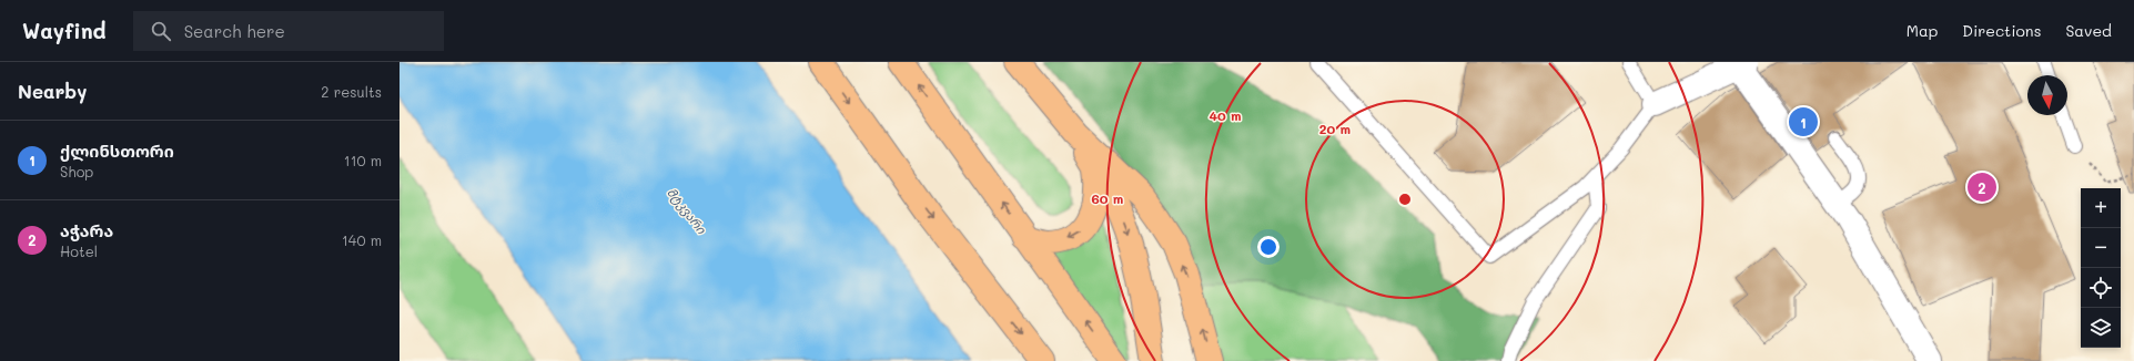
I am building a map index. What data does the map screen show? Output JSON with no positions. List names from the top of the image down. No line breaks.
{"water":["მტკვარი"],"north":"bottom","page":{"header":"Wayfind","search":"Search here","nav":["Map","Directions","Saved"],"heading":["Nearby","2 results"],"pins":["1","2"],"list":[{"mark":"1","name":"ქლინსთორი","note":"Shop","value":"110 m"},{"mark":"2","name":"აჭარა","note":"Hotel","value":"140 m"}],"map_buttons":["+","−"]},"rings":["40 m","20 m","60 m"]}
